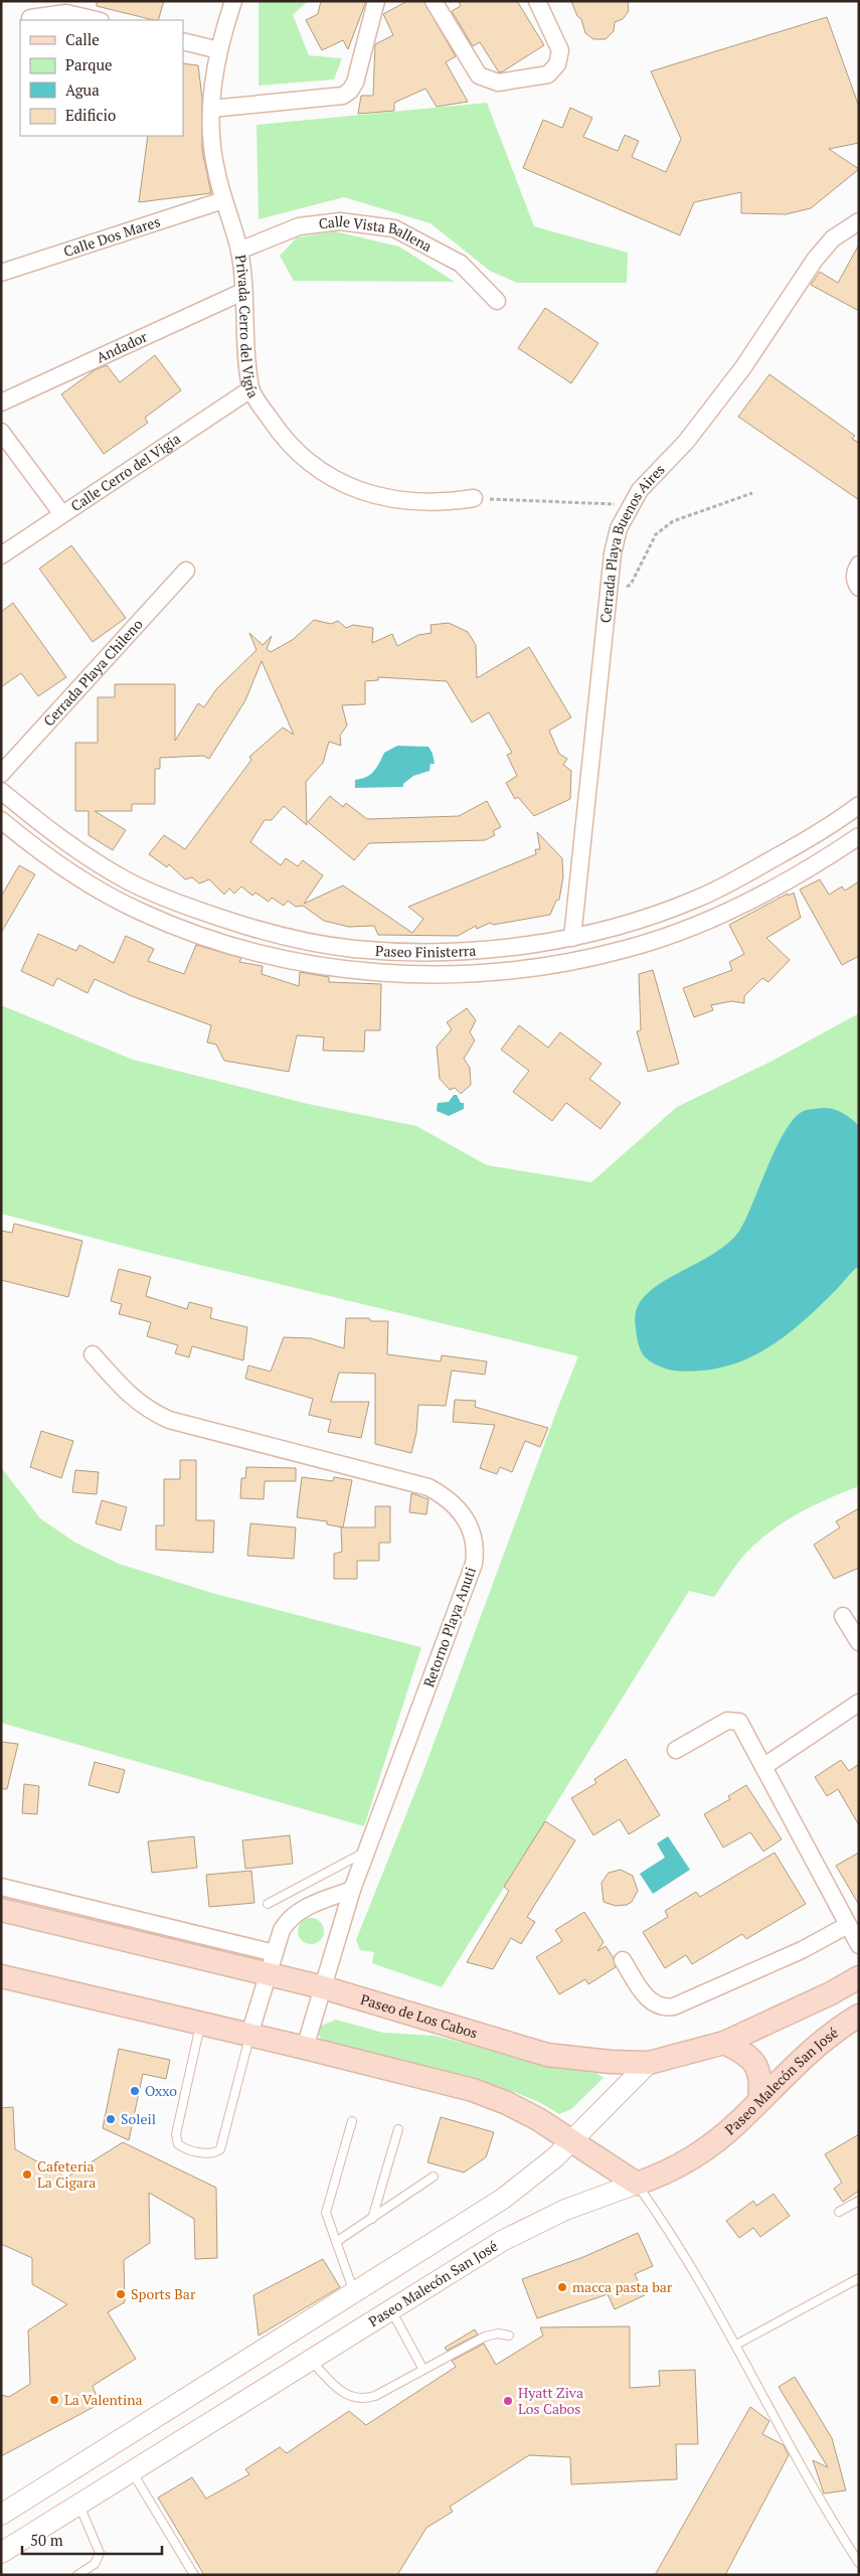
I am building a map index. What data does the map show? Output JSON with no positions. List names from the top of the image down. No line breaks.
{"streets":{"main road":["Paseo de Los Cabos","Paseo Malecón San José"],"street":["Calle Dos Mares","Calle Vista Ballena","Privada Cerro del Vigía","Andador","Calle Cerro del Vigia","Cerrada Playa Buenos Aires","Cerrada Playa Chileno","Paseo Finisterra","Retorno Playa Anuti"]},"crossings":[["Calle Dos Mares","Privada Cerro del Vigía"],["Calle Vista Ballena","Privada Cerro del Vigía"],["Privada Cerro del Vigía","Andador"],["Privada Cerro del Vigía","Calle Cerro del Vigia"],["Cerrada Playa Buenos Aires","Paseo Finisterra"],["Retorno Playa Anuti","Paseo de Los Cabos"]],"places":["Oxxo","Soleil","Cafeteria La Cigara","macca pasta bar","Sports Bar","La Valentina","Hyatt Ziva Los Cabos"],"legend":["Calle","Parque","Agua","Edificio"],"scale_bar":"50 m"}
